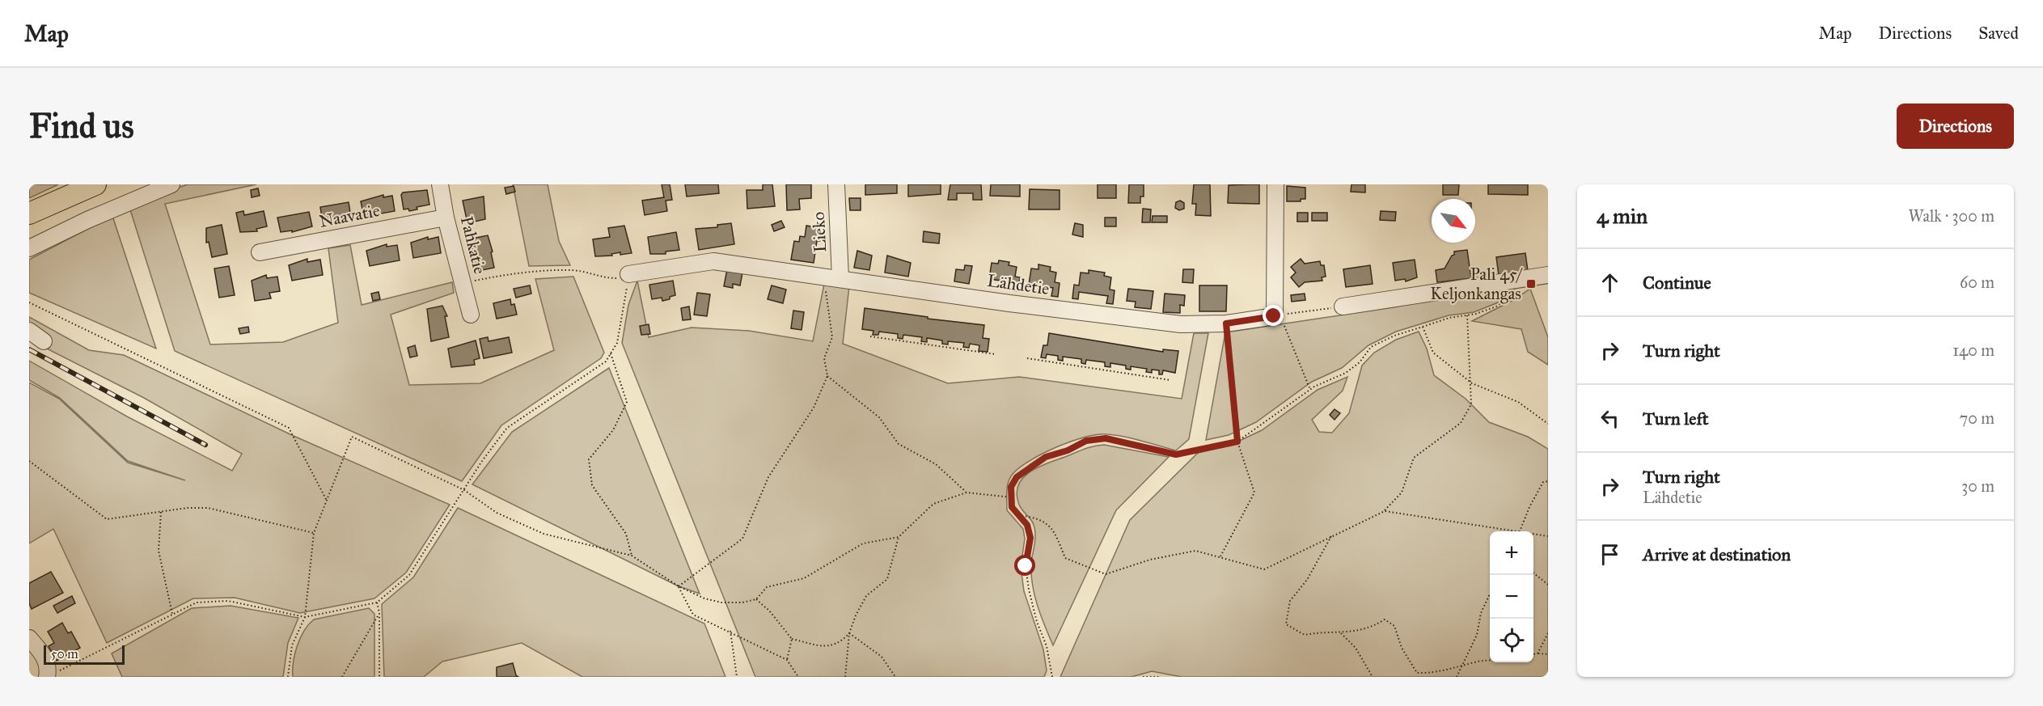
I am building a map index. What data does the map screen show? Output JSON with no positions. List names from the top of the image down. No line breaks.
{"streets":{"street":["Naavatie","Lieko","Pahkatie","Lähdetie"]},"crossings":[["Naavatie","Pahkatie"],["Lieko","Lähdetie"]],"places":{"transit":["Pali 45/ Keljonkangas"]},"scale_bar":"50 m","north":"bottom right","page":{"header":"Map","nav":["Map","Directions","Saved"],"buttons":"Directions","title":"Find us","heading":["4 min","Walk · 300 m"],"list":[["Continue","60 m"],["Turn right","140 m"],["Turn left","70 m"],["Turn right","Lähdetie","30 m"],"Arrive at destination"],"map_buttons":["+","−"],"scale":"50 m"}}
